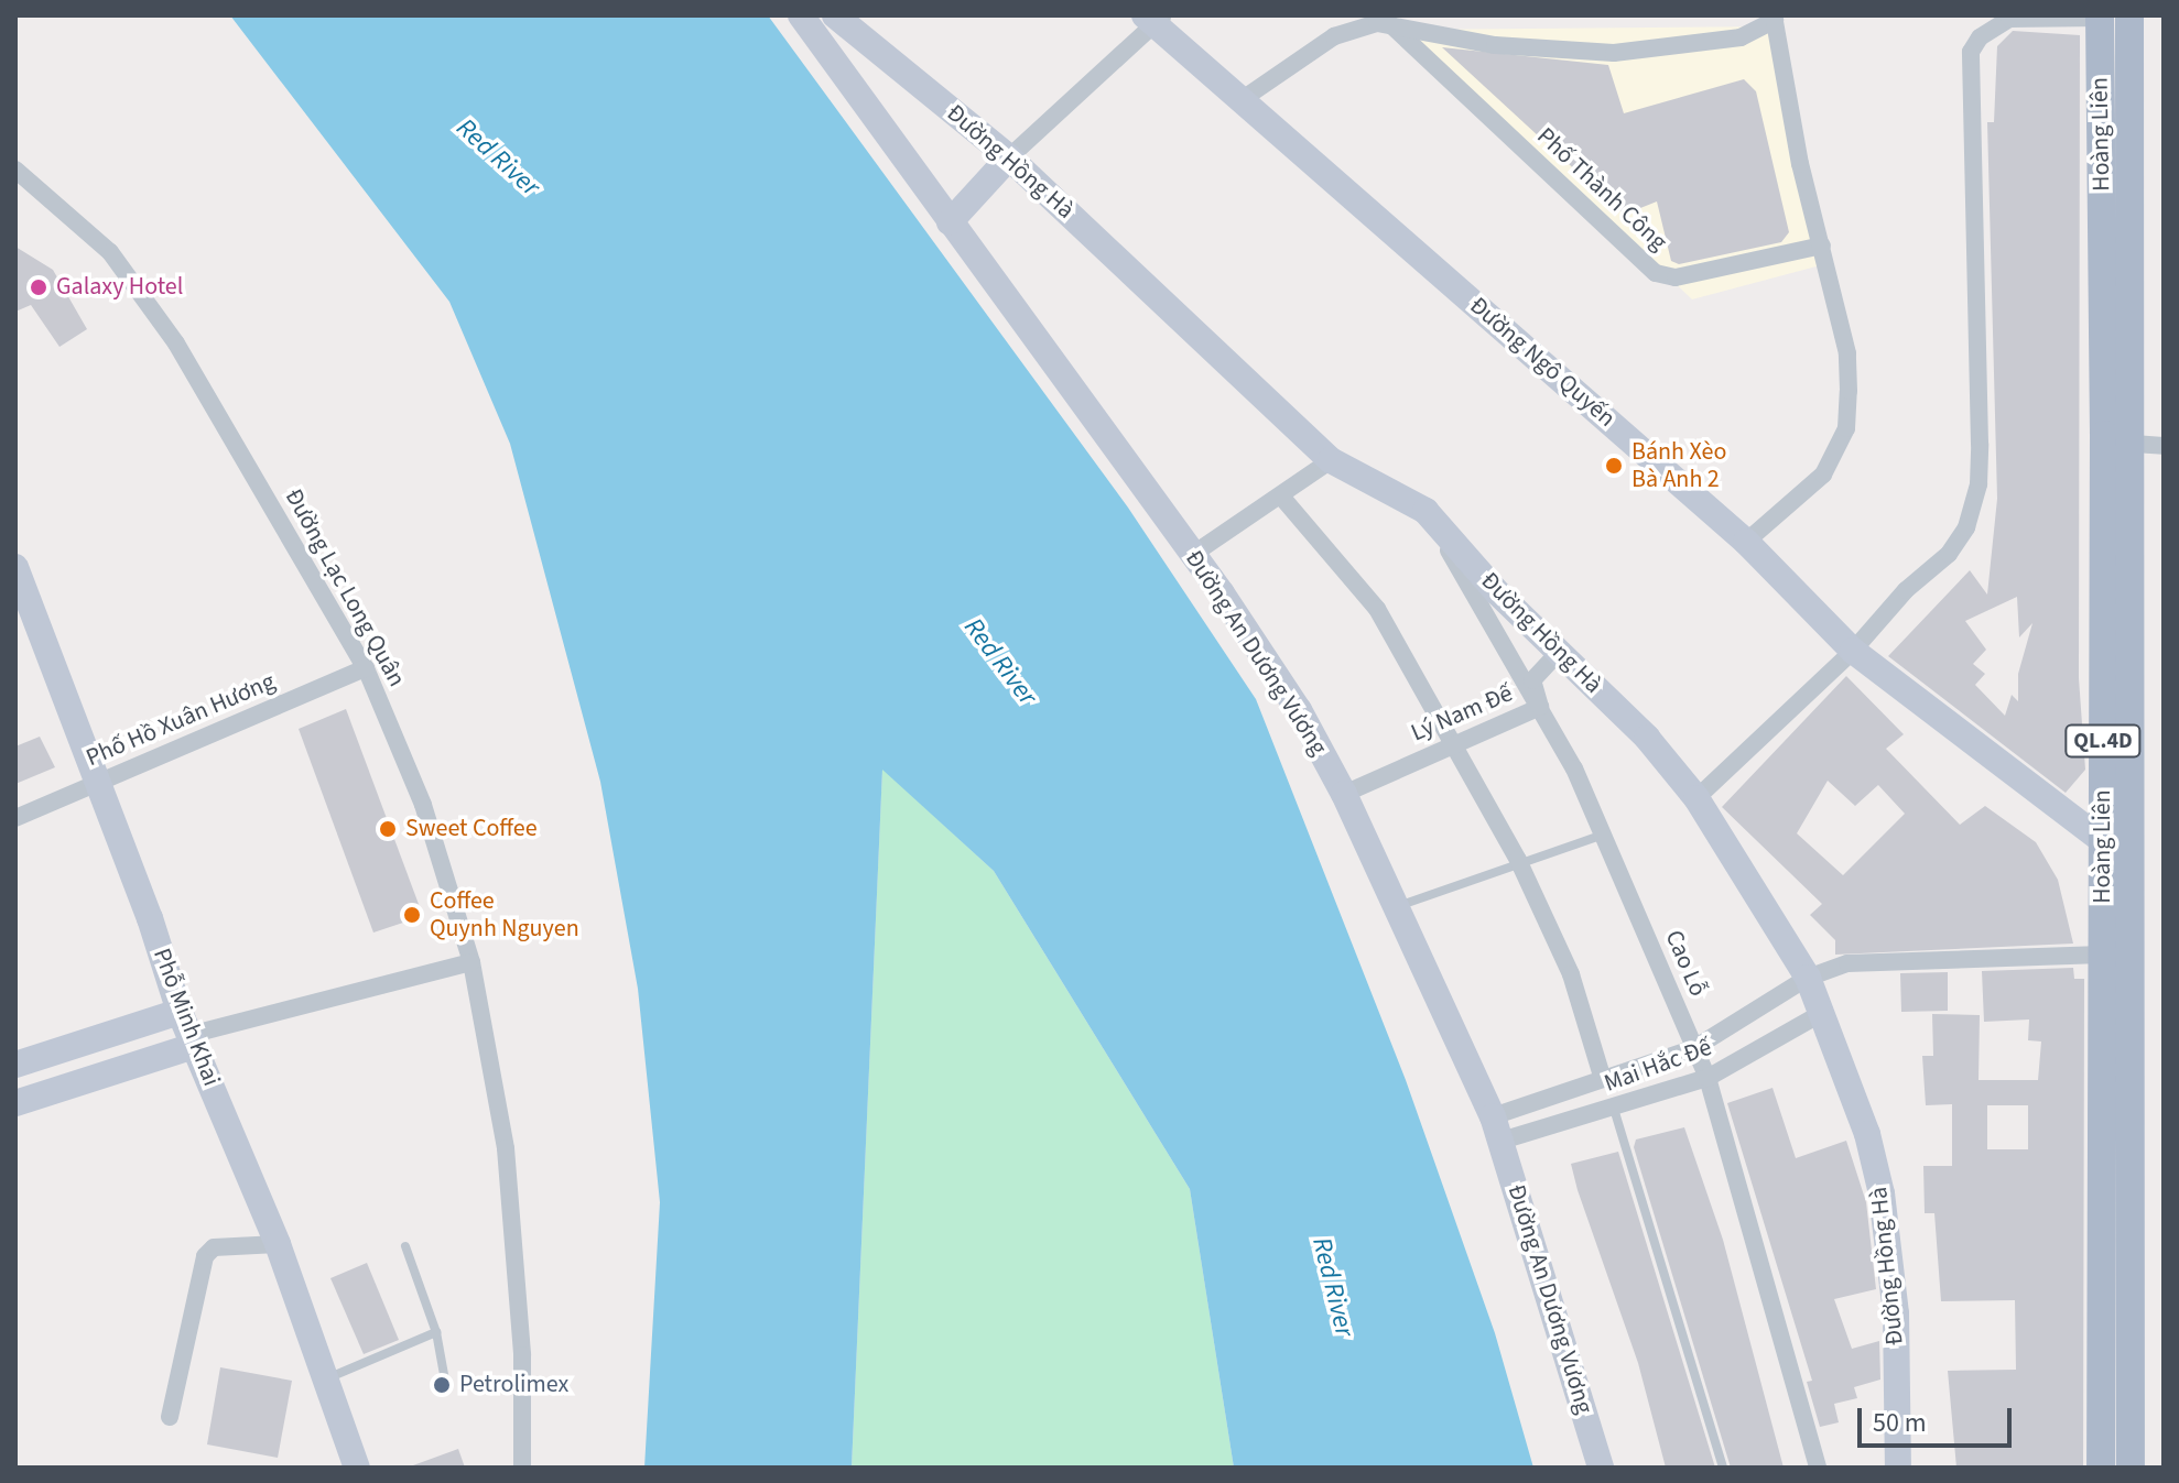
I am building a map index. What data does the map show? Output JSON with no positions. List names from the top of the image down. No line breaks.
{"streets":{"main road":["Hoàng Liên","QL.4D"],"street":["Đường Hồng Hà","Phố Thành Công","Đường Ngô Quyến","Đường Lạc Long Quân","Đường An Dương Vương","Lý Nam Đế","Phố Hồ Xuân Hương","Cao Lỗ","Phỗ Minh Khai","Mai Hắc Đế"]},"crossings":[["Hoàng Liên","Đường Ngô Quyến"],["Hoàng Liên","Mai Hắc Đế"],["Đường Hồng Hà","Lý Nam Đế"],["Đường Hồng Hà","Cao Lỗ"],["Đường Hồng Hà","Mai Hắc Đế"],["Đường Lạc Long Quân","Phố Hồ Xuân Hương"],["Đường An Dương Vương","Lý Nam Đế"],["Đường An Dương Vương","Mai Hắc Đế"],["Lý Nam Đế","Cao Lỗ"],["Phố Hồ Xuân Hương","Phỗ Minh Khai"],["Cao Lỗ","Mai Hắc Đế"]],"water":["Red River"],"places":["Galaxy Hotel","Bánh Xèo Bà Anh 2","Sweet Coffee","Coffee Quynh Nguyen","Petrolimex"],"scale_bar":"50 m"}
